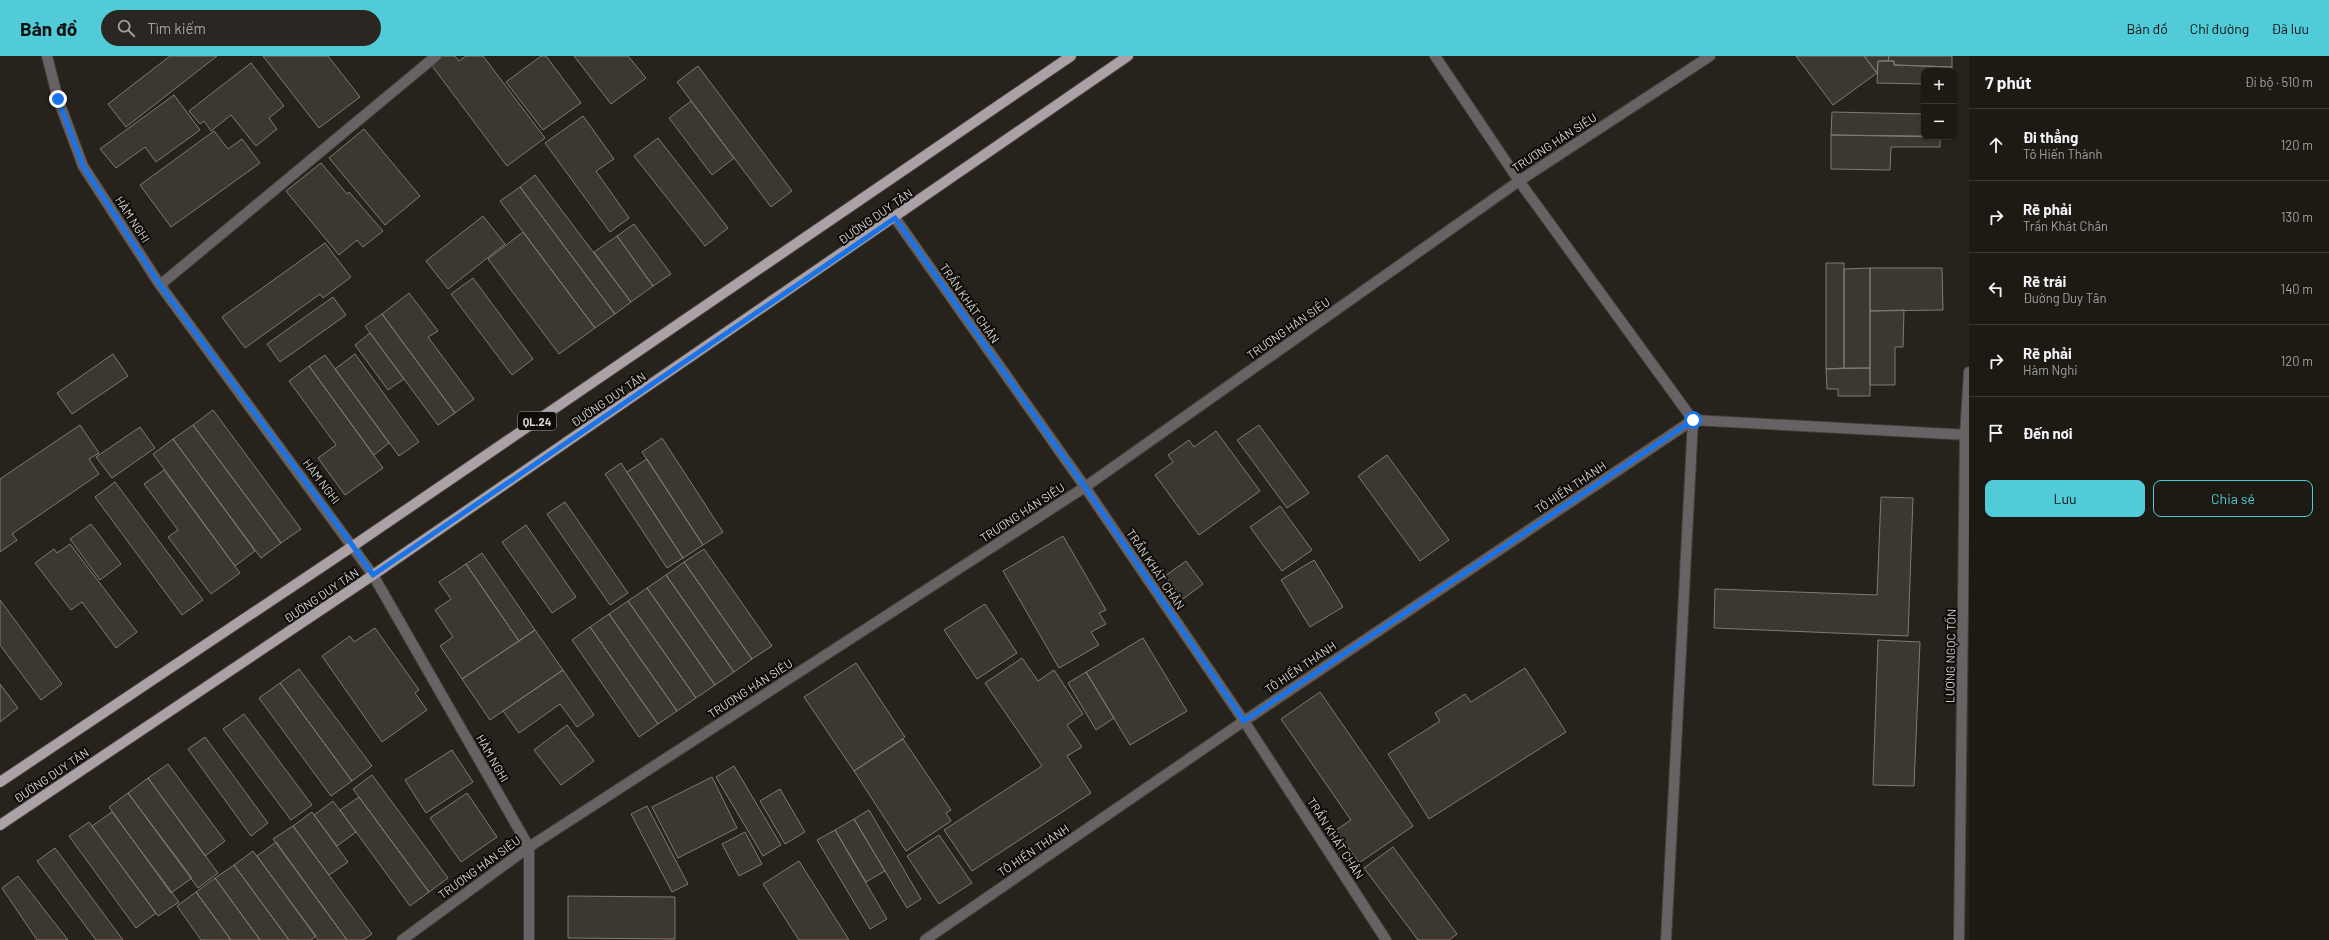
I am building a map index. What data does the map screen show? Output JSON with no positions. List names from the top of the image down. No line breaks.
{"streets":{"main road":["ĐƯỜNG DUY TÂN","QL.24"],"street":["TRƯƠNG HÁN SIÊU","HÀM NGHI","TRẦN KHÁT CHÂN","TÔ HIẾN THÀNH","LƯƠNG NGỌC TỐN"]},"crossings":[["TRƯƠNG HÁN SIÊU","HÀM NGHI"],["TRƯƠNG HÁN SIÊU","TRẦN KHÁT CHÂN"],["ĐƯỜNG DUY TÂN","HÀM NGHI"],["ĐƯỜNG DUY TÂN","TRẦN KHÁT CHÂN"],["TRẦN KHÁT CHÂN","TÔ HIẾN THÀNH"]],"page":{"header":"Bản đồ","search":"Tìm kiếm","nav":["Bản đồ","Chỉ đường","Đã lưu"],"heading":["7 phút","Đi bộ · 510 m"],"map_buttons":["+","−"],"list":[["Đi thẳng","Tô Hiến Thành","120 m"],["Rẽ phải","Trần Khát Chân","130 m"],["Rẽ trái","Đường Duy Tân","140 m"],["Rẽ phải","Hàm Nghi","120 m"],"Đến nơi"],"buttons":["Lưu","Chia sẻ"]}}
